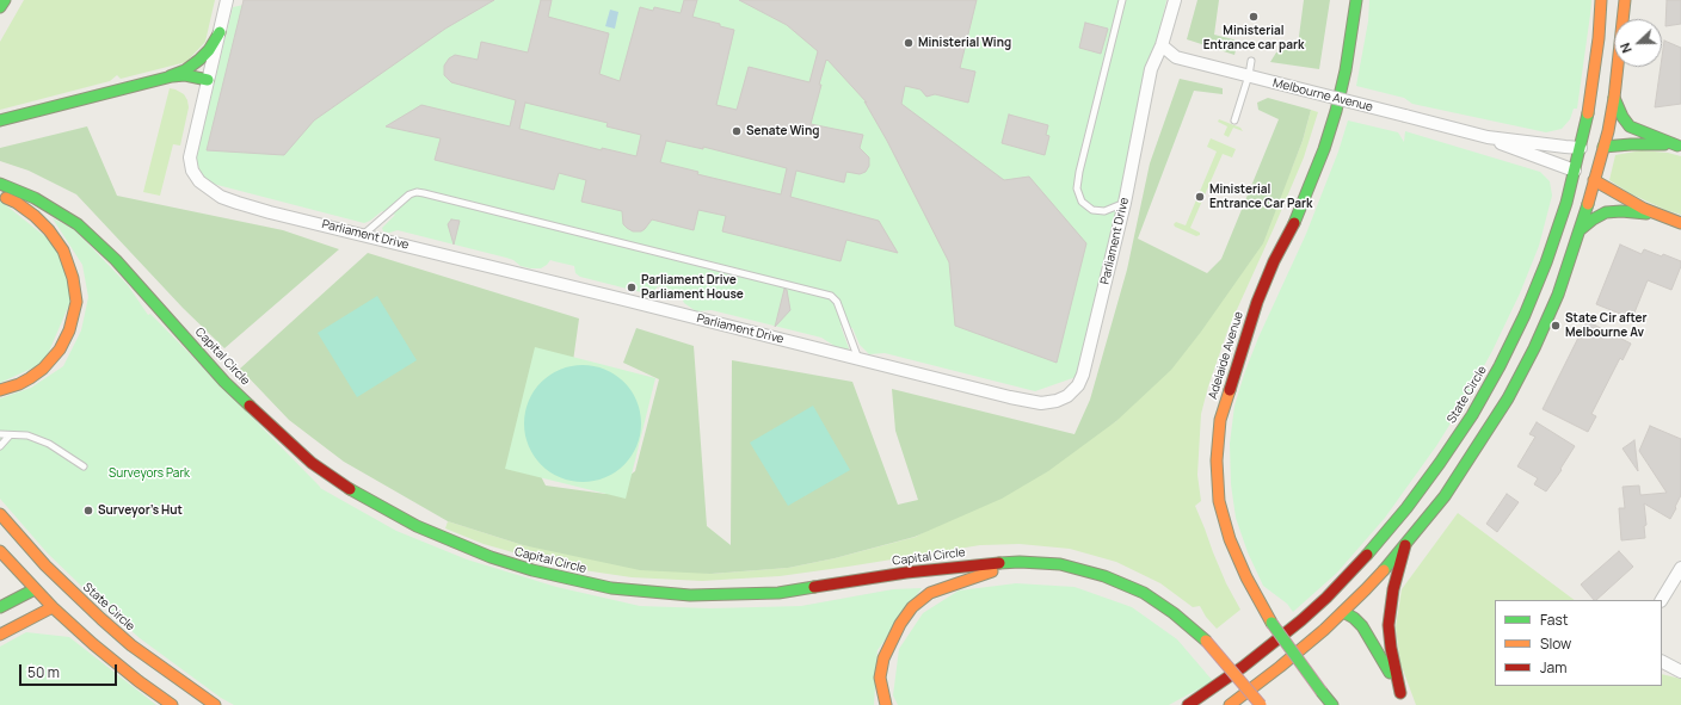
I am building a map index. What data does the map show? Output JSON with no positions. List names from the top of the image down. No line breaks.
{"streets":{"main road":["Melbourne Avenue","Adelaide Avenue","Capital Circle","State Circle"],"street":["Parliament Drive"]},"crossings":[["Melbourne Avenue","Parliament Drive"],["Melbourne Avenue","State Circle"]],"parks":["Surveyors Park"],"places":["Ministerial Entrance car park","Ministerial Wing","Senate Wing","Ministerial Entrance Car Park","Parliament Drive Parliament House","State Cir after Melbourne Av","Surveyor’s Hut"],"legend":["Fast","Slow","Jam"],"scale_bar":"50 m","north":"left"}
